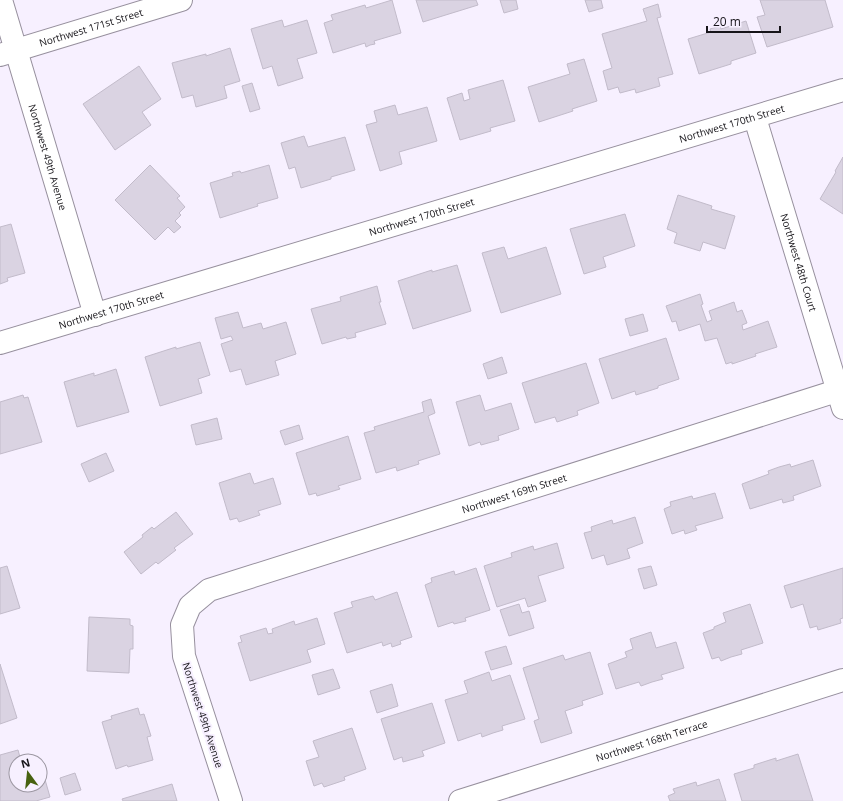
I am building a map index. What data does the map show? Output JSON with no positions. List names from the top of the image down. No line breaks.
{"streets":{"street":["Northwest 171st Street","Northwest 170th Street","Northwest 49th Avenue","Northwest 48th Court","Northwest 169th Street","Northwest 168th Terrace"]},"crossings":[["Northwest 171st Street","Northwest 49th Avenue"],["Northwest 170th Street","Northwest 49th Avenue"],["Northwest 170th Street","Northwest 48th Court"],["Northwest 49th Avenue","Northwest 169th Street"],["Northwest 48th Court","Northwest 169th Street"]],"scale_bar":"20 m","north":"top"}
